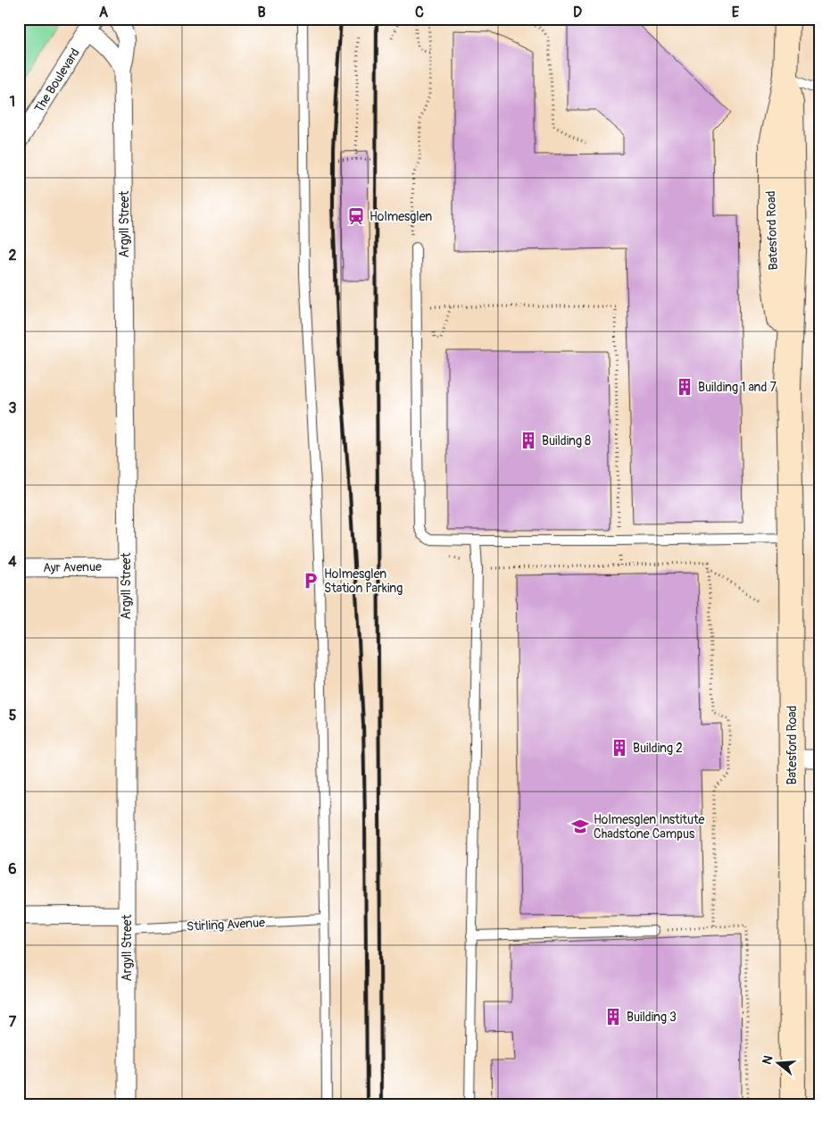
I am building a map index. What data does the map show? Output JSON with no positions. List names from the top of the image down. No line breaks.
{"streets":{"main road":["Batesford Road"],"street":["The Boulevard","Argyll Street","Ayr Avenue","Stirling Avenue"]},"crossings":[["Argyll Street","Ayr Avenue"],["Argyll Street","Stirling Avenue"]],"places":{"station":["Holmesglen"],"building":["Building 1 and 7","Building 8","Building 2","Building 3"],"parking":["Holmesglen Station Parking"],"school or university":["Holmesglen Institute Chadstone Campus"]},"north":"left","grid":{"columns":["A","B","C","D","E"],"rows":["1","2","3","4","5","6","7"]}}
